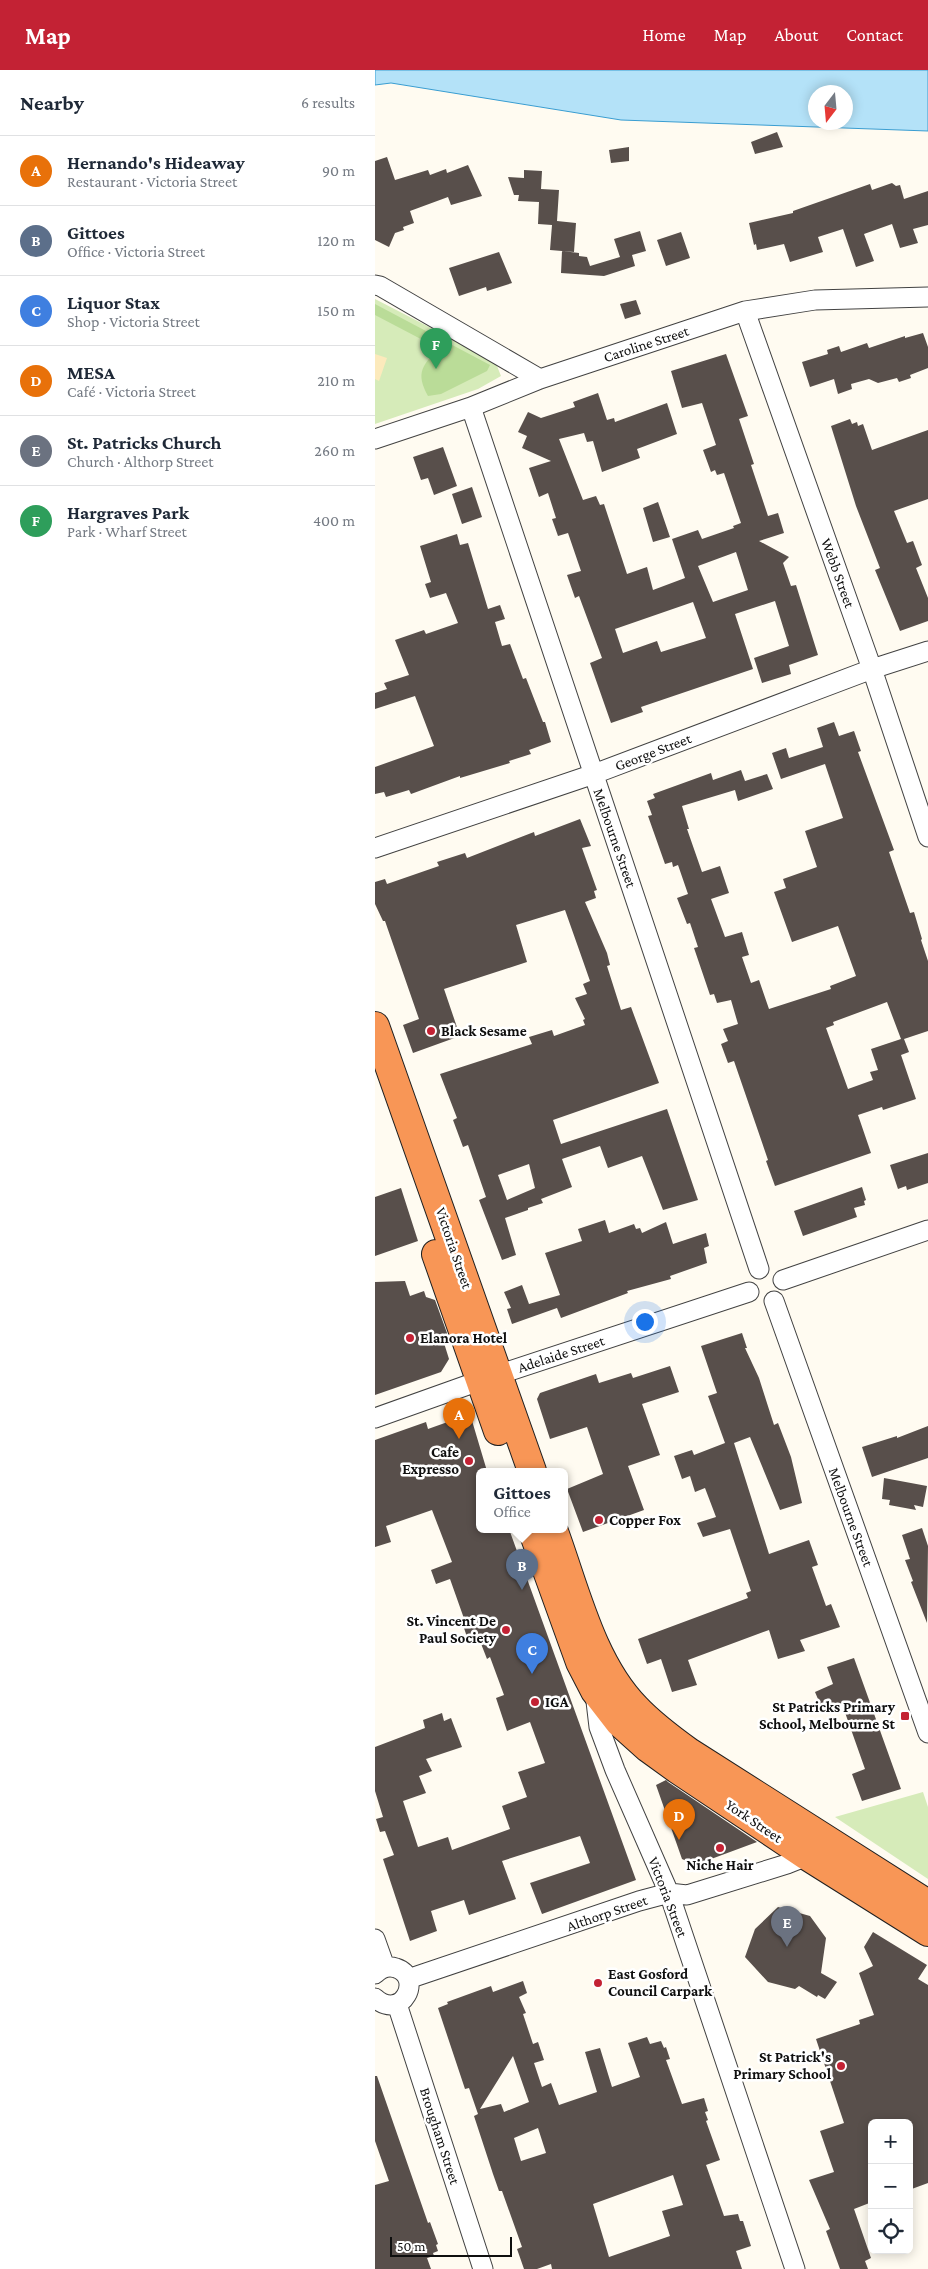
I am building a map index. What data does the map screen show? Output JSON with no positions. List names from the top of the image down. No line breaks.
{"streets":{"highway":["Victoria Street","York Street"],"street":["Caroline Street","Webb Street","George Street","Melbourne Street","Adelaide Street","Althorp Street","Brougham Street"]},"crossings":[["Caroline Street","Webb Street"],["Caroline Street","Melbourne Street"],["Webb Street","George Street"],["George Street","Melbourne Street"],["Melbourne Street","Adelaide Street"],["Victoria Street","Adelaide Street"],["Victoria Street","York Street"],["Victoria Street","Althorp Street"],["York Street","Althorp Street"]],"places":{"other":["Black Sesame","Elanora Hotel","Cafe Expresso","Copper Fox","St. Vincent De Paul Society","IGA","Niche Hair","East Gosford Council Carpark","St Patrick's Primary School"],"transit":["St Patricks Primary School, Melbourne St"]},"scale_bar":"50 m","north":"bottom","page":{"header":"Map","nav":["Home","Map","About","Contact"],"heading":["Nearby","6 results"],"list":[{"mark":"A","name":"Hernando's Hideaway","note":"Restaurant · Victoria Street","value":"90 m"},{"mark":"B","name":"Gittoes","note":"Office · Victoria Street","value":"120 m"},{"mark":"C","name":"Liquor Stax","note":"Shop · Victoria Street","value":"150 m"},{"mark":"D","name":"MESA","note":"Café · Victoria Street","value":"210 m"},{"mark":"E","name":"St. Patricks Church","note":"Church · Althorp Street","value":"260 m"},{"mark":"F","name":"Hargraves Park","note":"Park · Wharf Street","value":"400 m"}],"pins":["F","A","B","C","D","E"],"popup":["Gittoes","Office"],"map_buttons":["+","−"],"scale":"50 m"}}
